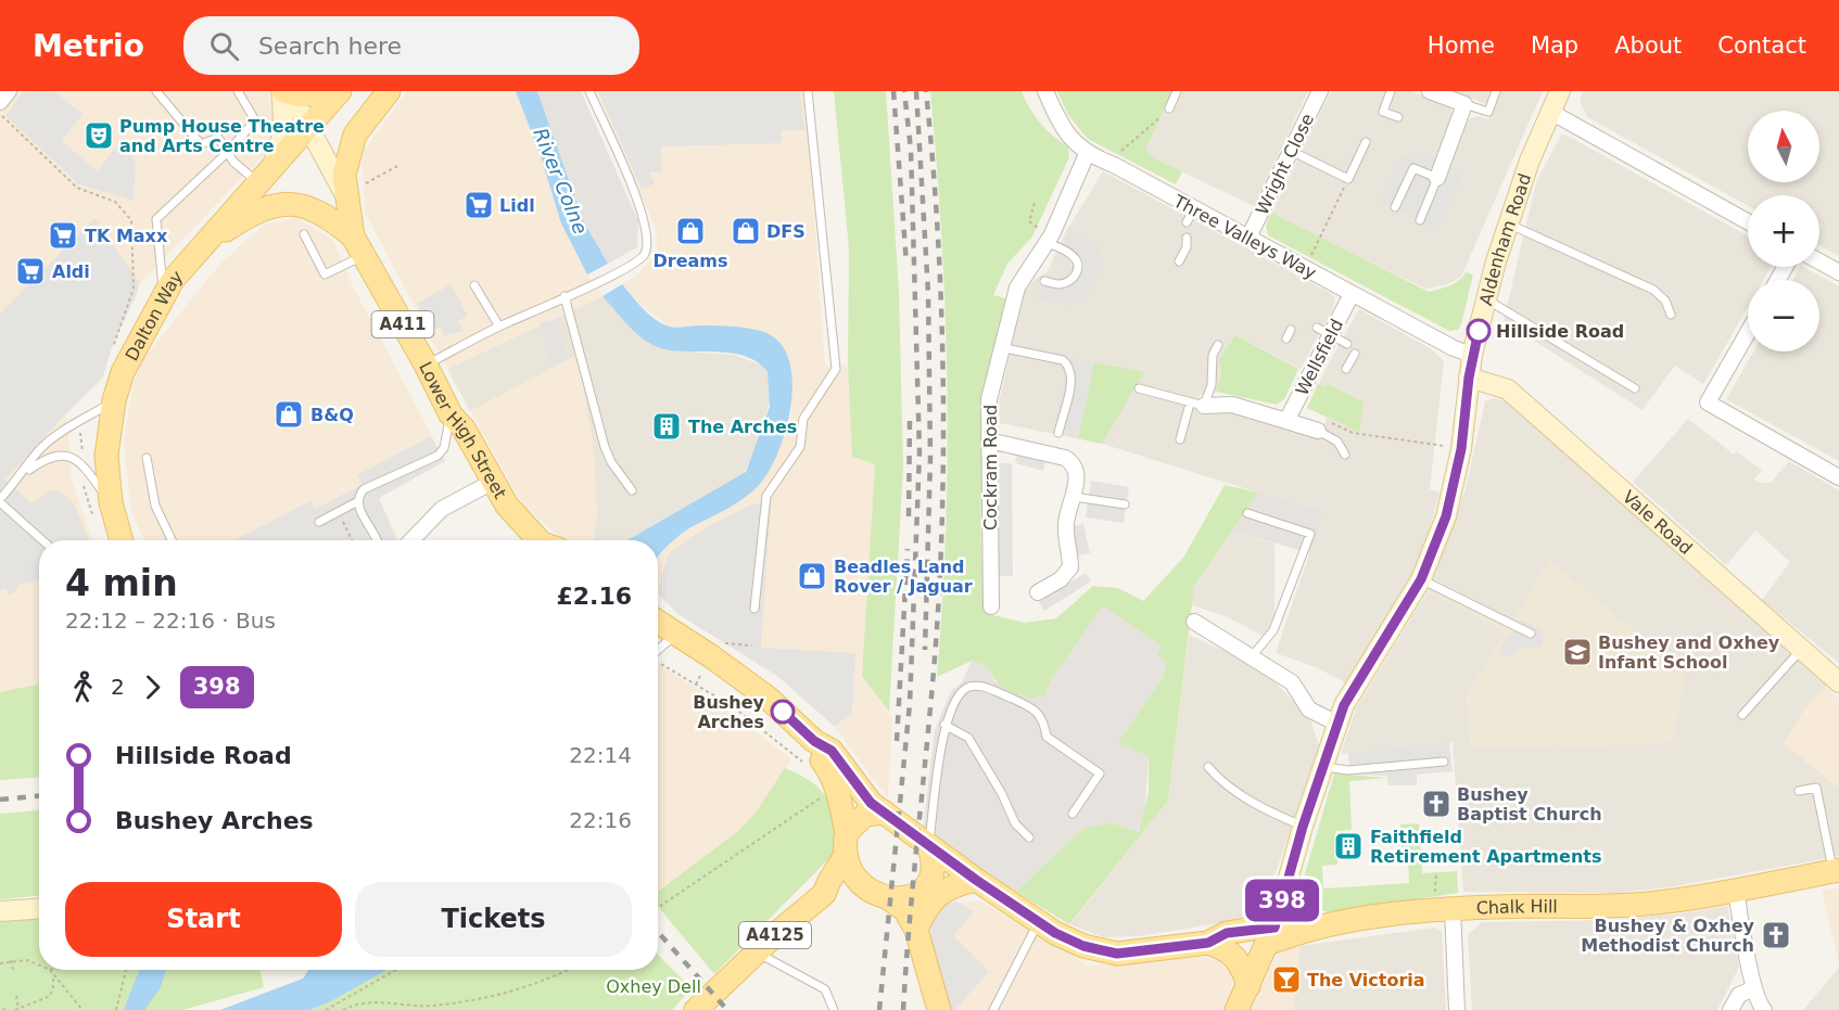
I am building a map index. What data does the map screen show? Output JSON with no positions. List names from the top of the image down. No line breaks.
{"streets":{"main road":["Aldenham Road","Dalton Way","A411","Lower High Street","Vale Road","Chalk Hill","A4125"],"street":["Wright Close","Three Valleys Way","Wellsfield","Cockram Road"]},"crossings":[["Wright Close","Three Valleys Way"],["Three Valleys Way","Aldenham Road"],["Three Valleys Way","Wellsfield"],["Three Valleys Way","Cockram Road"],["Aldenham Road","Vale Road"],["Aldenham Road","Chalk Hill"],["Dalton Way","A411"],["Dalton Way","Lower High Street"],["A411","Lower High Street"],["Chalk Hill","A4125"]],"water":["River Colne"],"parks":["Oxhey Dell"],"places":{"theatre":["Pump House Theatre and Arts Centre"],"supermarket":["Lidl","TK Maxx","Aldi"],"shop":["Dreams","DFS","B&Q","Beadles Land Rover / Jaguar"],"other":["Hillside Road","Bushey Arches"],"building":["The Arches","Faithfield Retirement Apartments"],"school or university":["Bushey and Oxhey Infant School"],"church":["Bushey Baptist Church","Bushey & Oxhey Methodist Church"],"bar":["The Victoria"]},"lines":["bus line 398"],"north":"top","page":{"header":"Metrio","search":"Search here","nav":["Home","Map","About","Contact"],"on_map":"398","map_buttons":["+","−"],"heading":["4 min","22:12 – 22:16 · Bus","£2.16"],"legs":["2","398"],"list":[{"name":"Hillside Road","value":"22:14"},{"name":"Bushey Arches","value":"22:16"}],"buttons":["Start","Tickets"]}}
